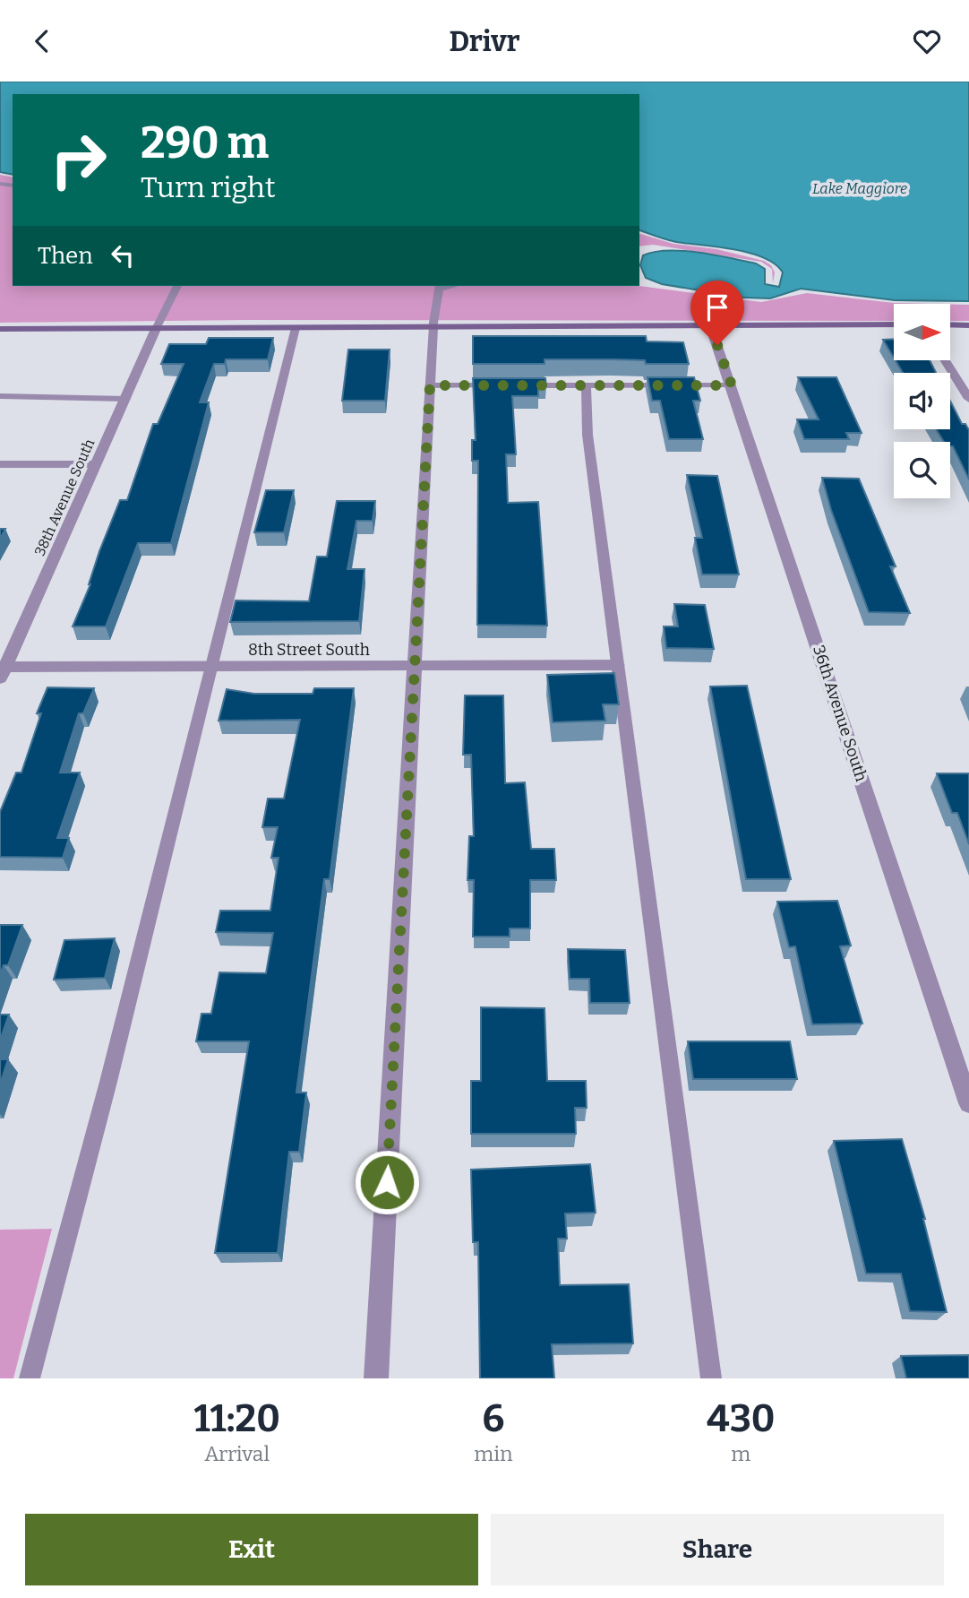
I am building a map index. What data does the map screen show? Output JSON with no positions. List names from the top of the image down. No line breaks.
{"streets":{"street":["38th Avenue South","8th Street South","36th Avenue South"]},"crossings":[["38th Avenue South","8th Street South"]],"water":["Lake Maggiore"],"north":"right","page":{"header":"Drivr","turn":["290 m","Turn right"],"then":"Then","eta":["11:20","Arrival","6","min","430","m"],"buttons":["Exit","Share"]}}
